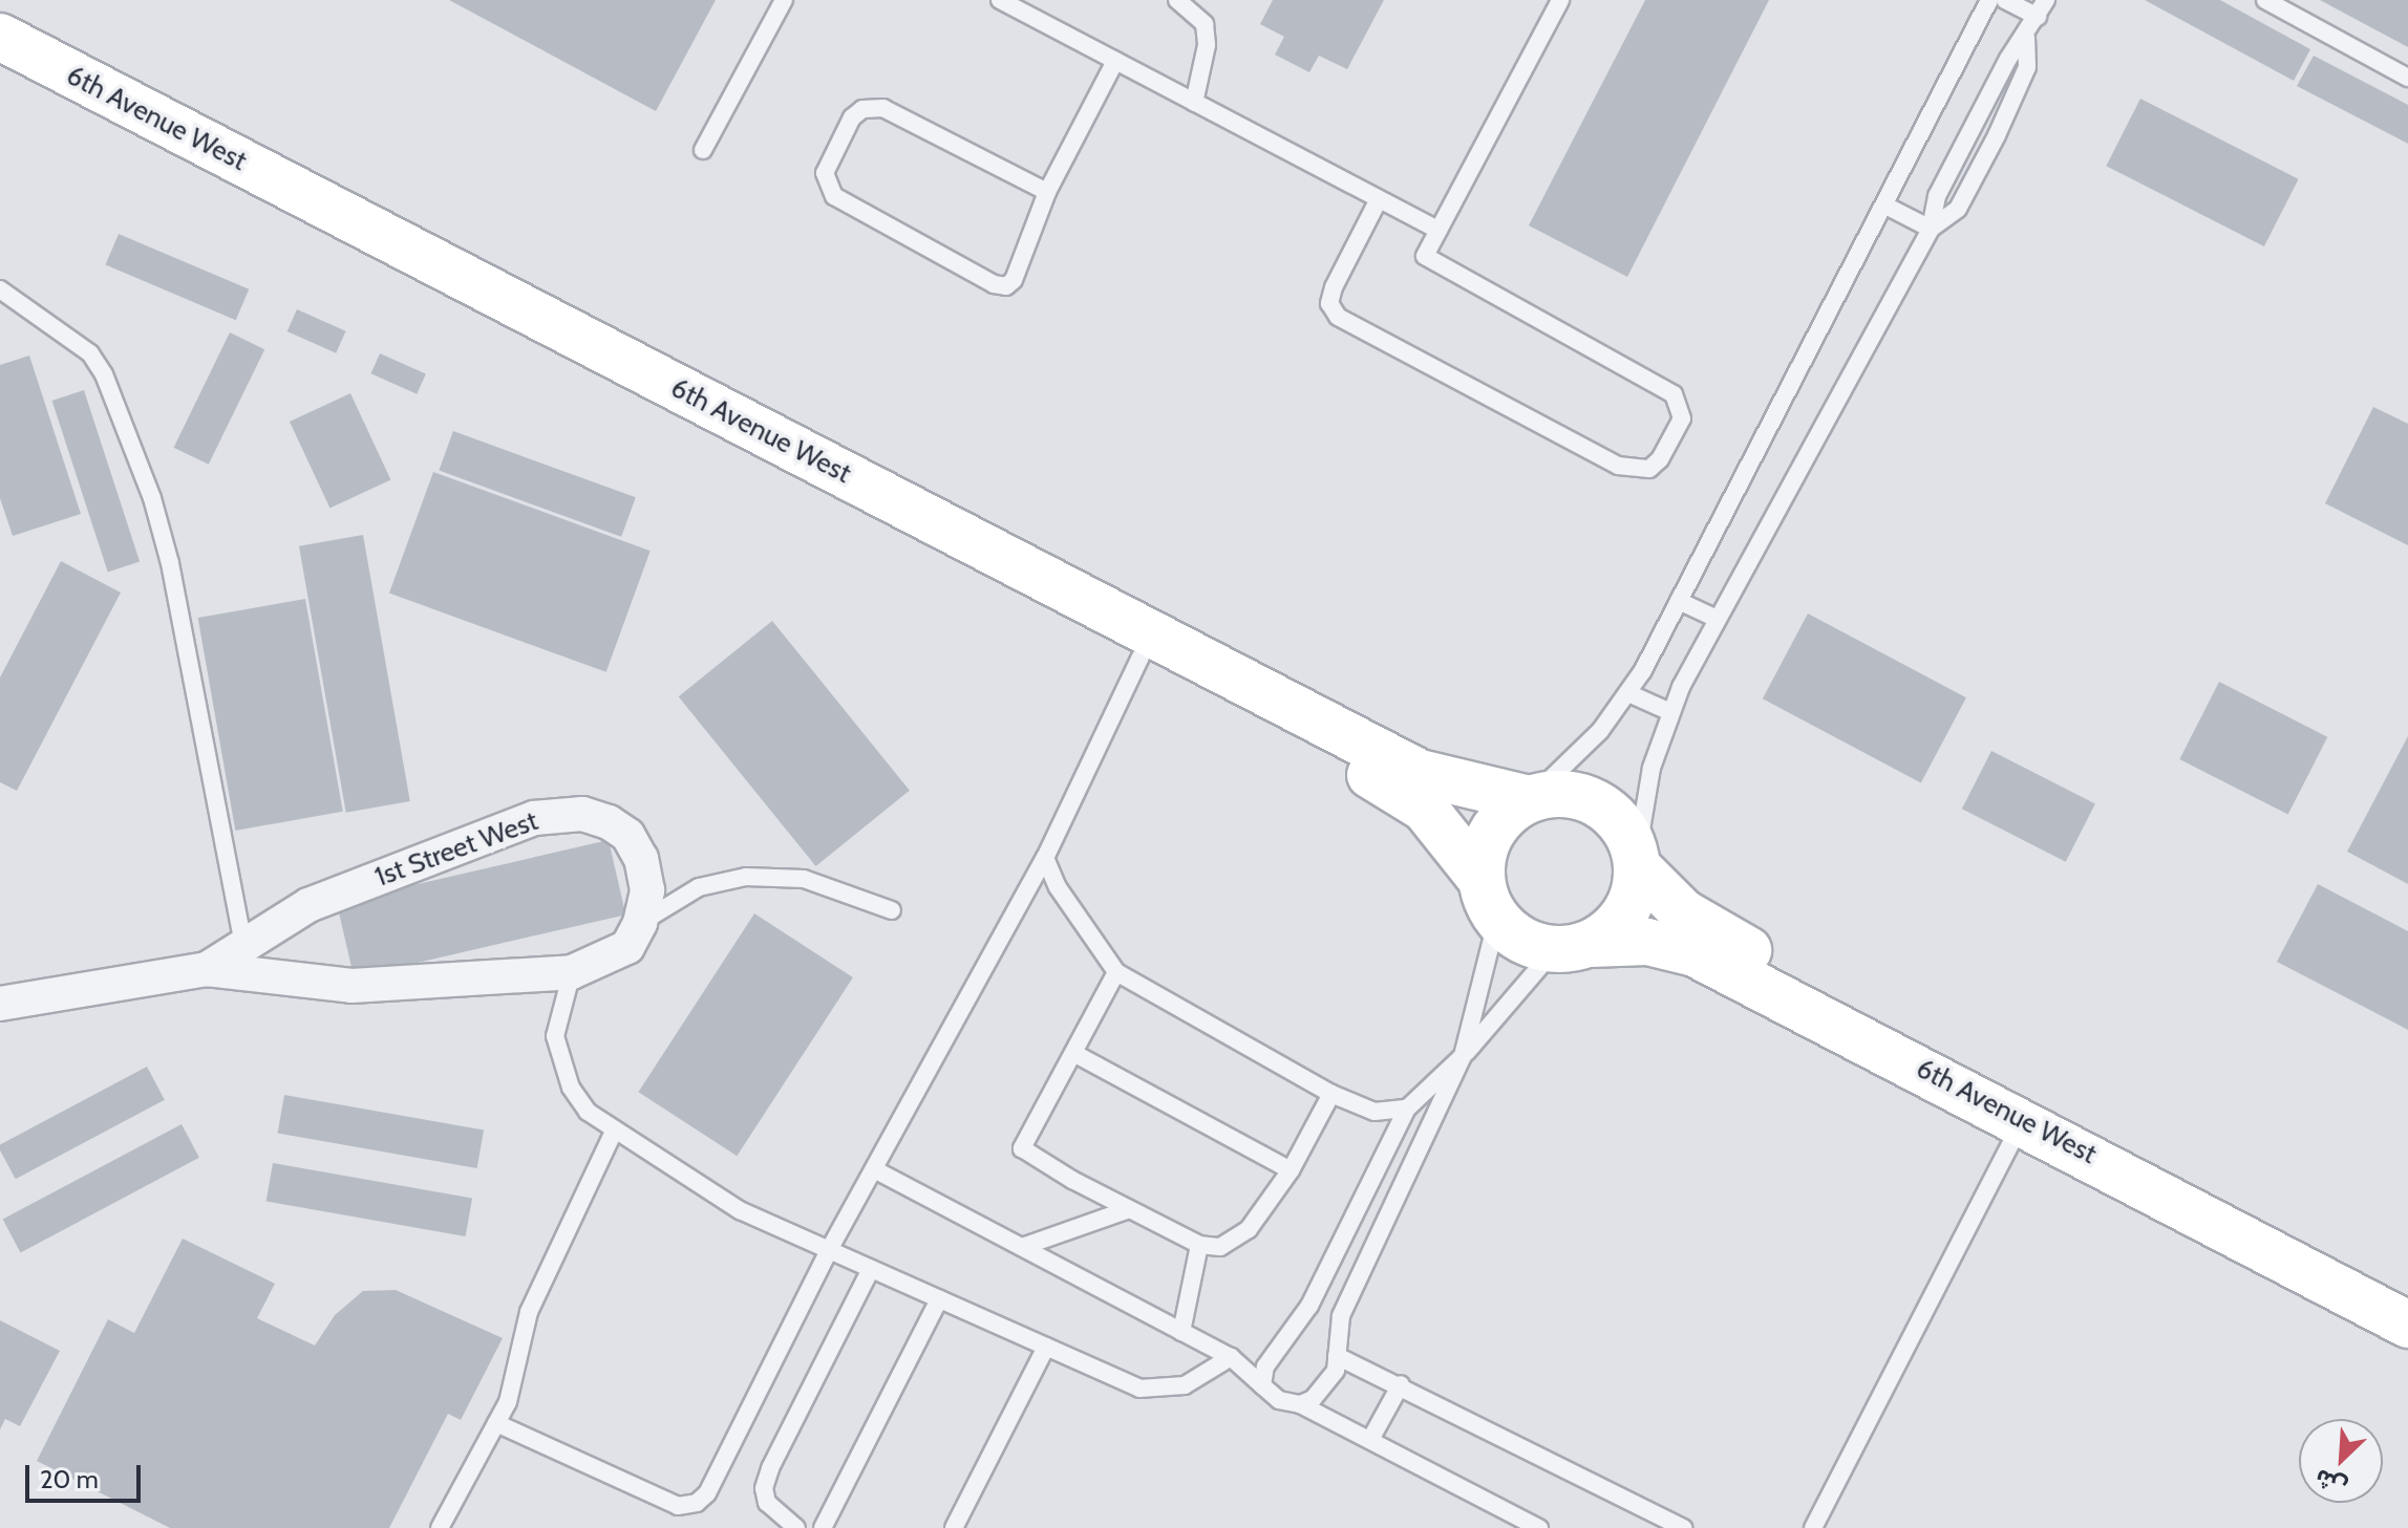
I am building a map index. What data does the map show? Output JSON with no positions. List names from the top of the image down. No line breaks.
{"streets":{"main road":["6th Avenue West"],"street":["1st Street West"]},"scale_bar":"20 m","north":"bottom left"}
